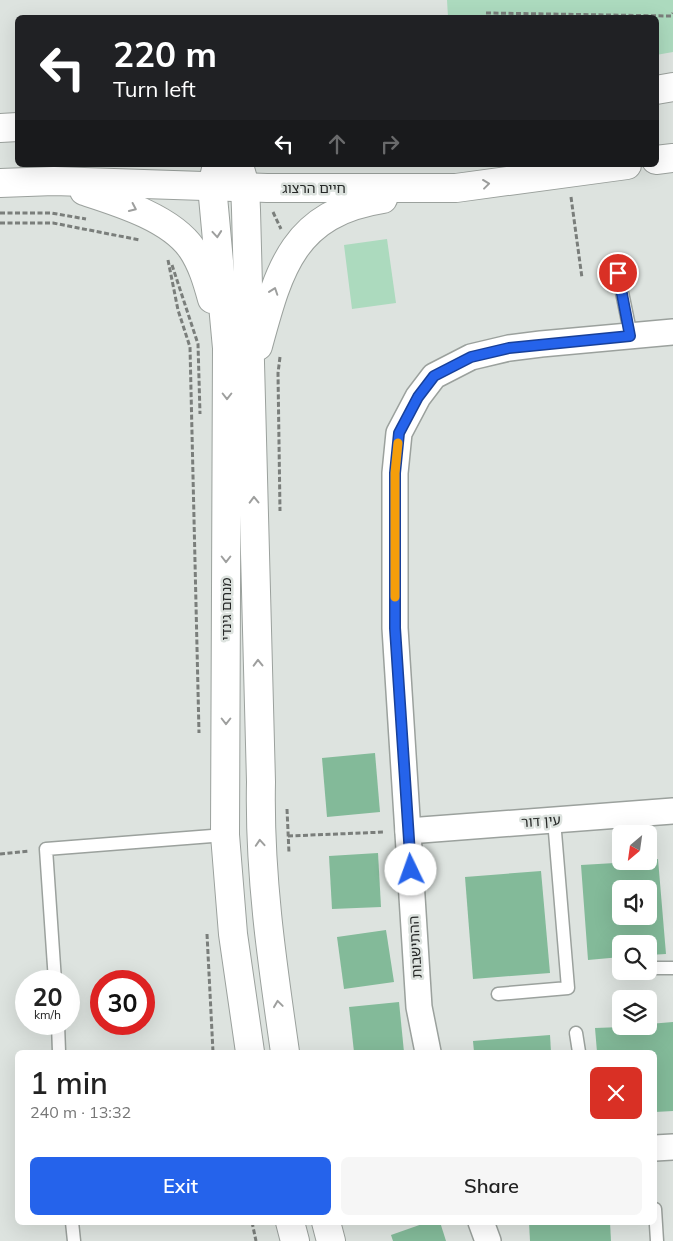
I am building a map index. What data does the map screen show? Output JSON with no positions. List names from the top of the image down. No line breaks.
{"streets":{"main road":["חיים הרצוג","מנחם גינדי"],"street":["עין דור","ההתישבות"]},"crossings":[["חיים הרצוג","מנחם גינדי"],["עין דור","ההתישבות"]],"north":"bottom left","page":{"turn":["220 m","Turn left"],"speed":"20 km/h","limit":"30","heading":["1 min","240 m · 13:32"],"buttons":["Exit","Share"]}}
